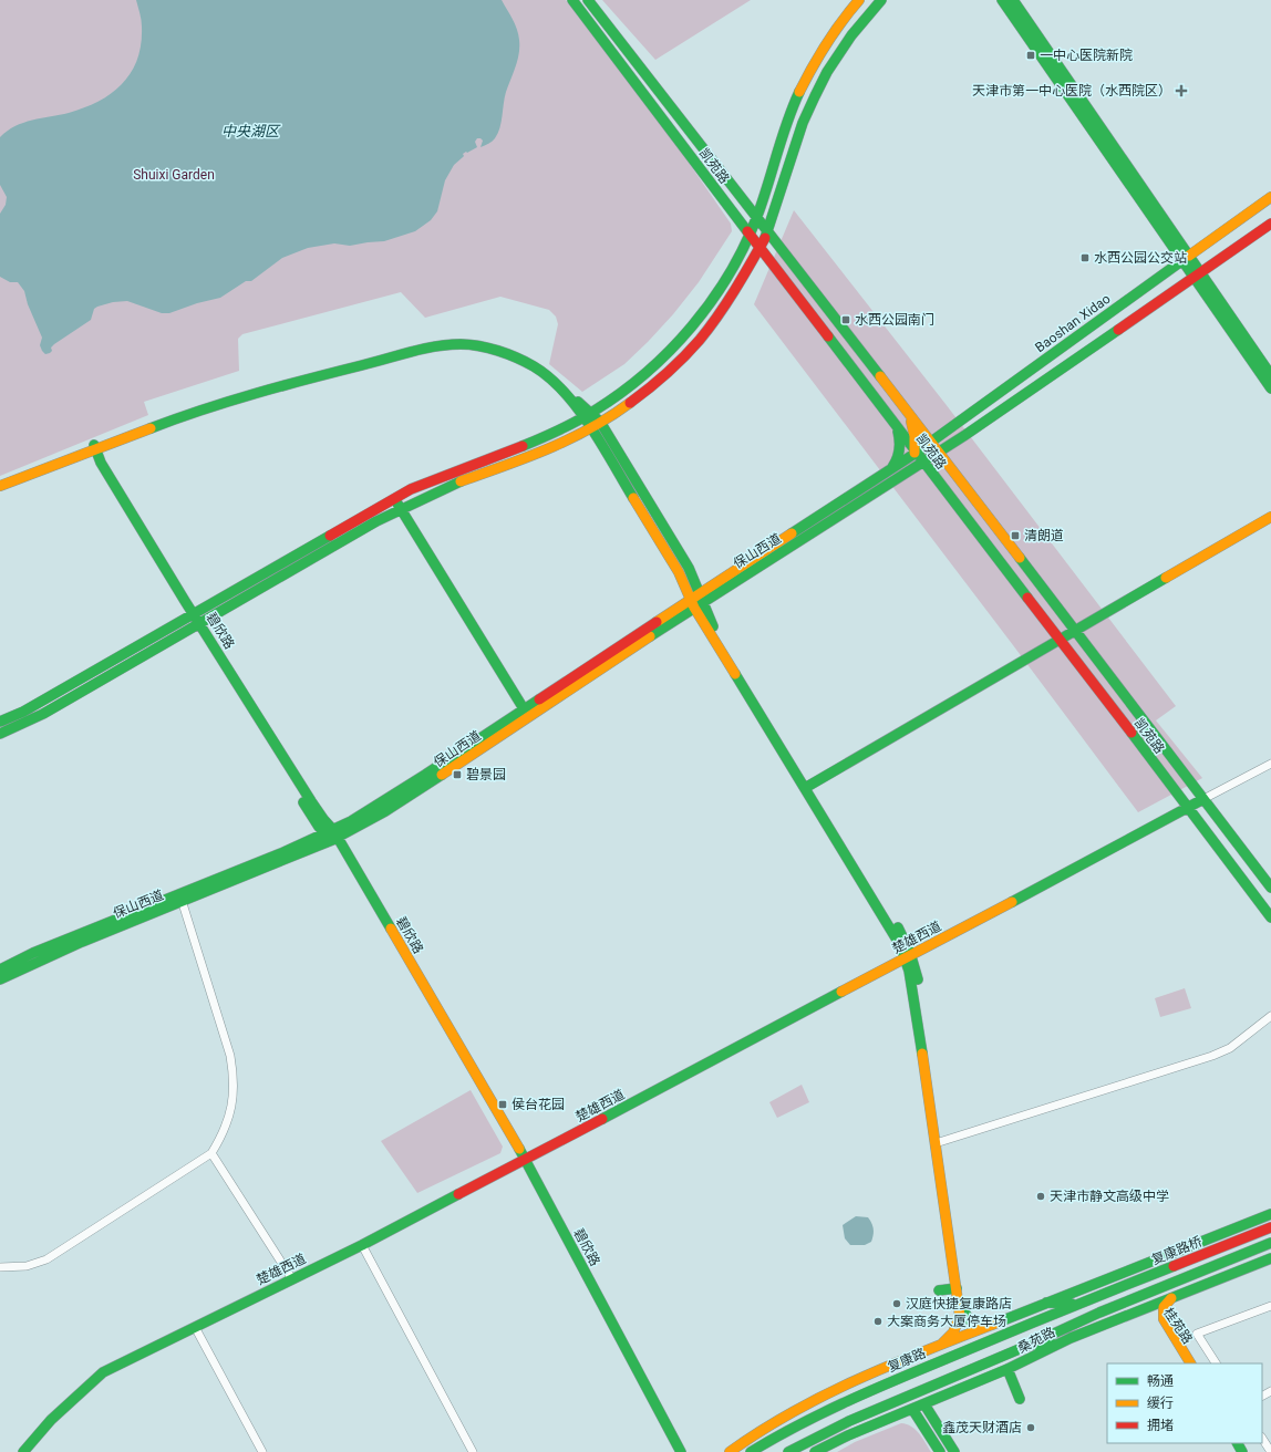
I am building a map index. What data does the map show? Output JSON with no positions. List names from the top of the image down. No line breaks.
{"streets":{"main road":["凯苑路","Baoshan Xidao","保山西道","碧欣路","楚雄西道","复康路桥","桂苑路","桑苑路","复康路"]},"crossings":[["凯苑路","Baoshan Xidao"],["凯苑路","楚雄西道"],["Baoshan Xidao","保山西道"],["保山西道","碧欣路"],["碧欣路","楚雄西道"],["复康路桥","复康路"],["桂苑路","桑苑路"]],"water":["中央湖区"],"parks":["Shuixi Garden"],"places":{"transit":["一中心医院新院","水西公园公交站","水西公园南门","清朗道","碧景园","侯台花园"],"health":["天津市第一中心医院（水西院区）"],"other":["天津市静文高级中学","汉庭快捷复康路店","大案商务大厦停车场","鑫茂天财酒店"]},"legend":["畅通","缓行","拥堵"]}
